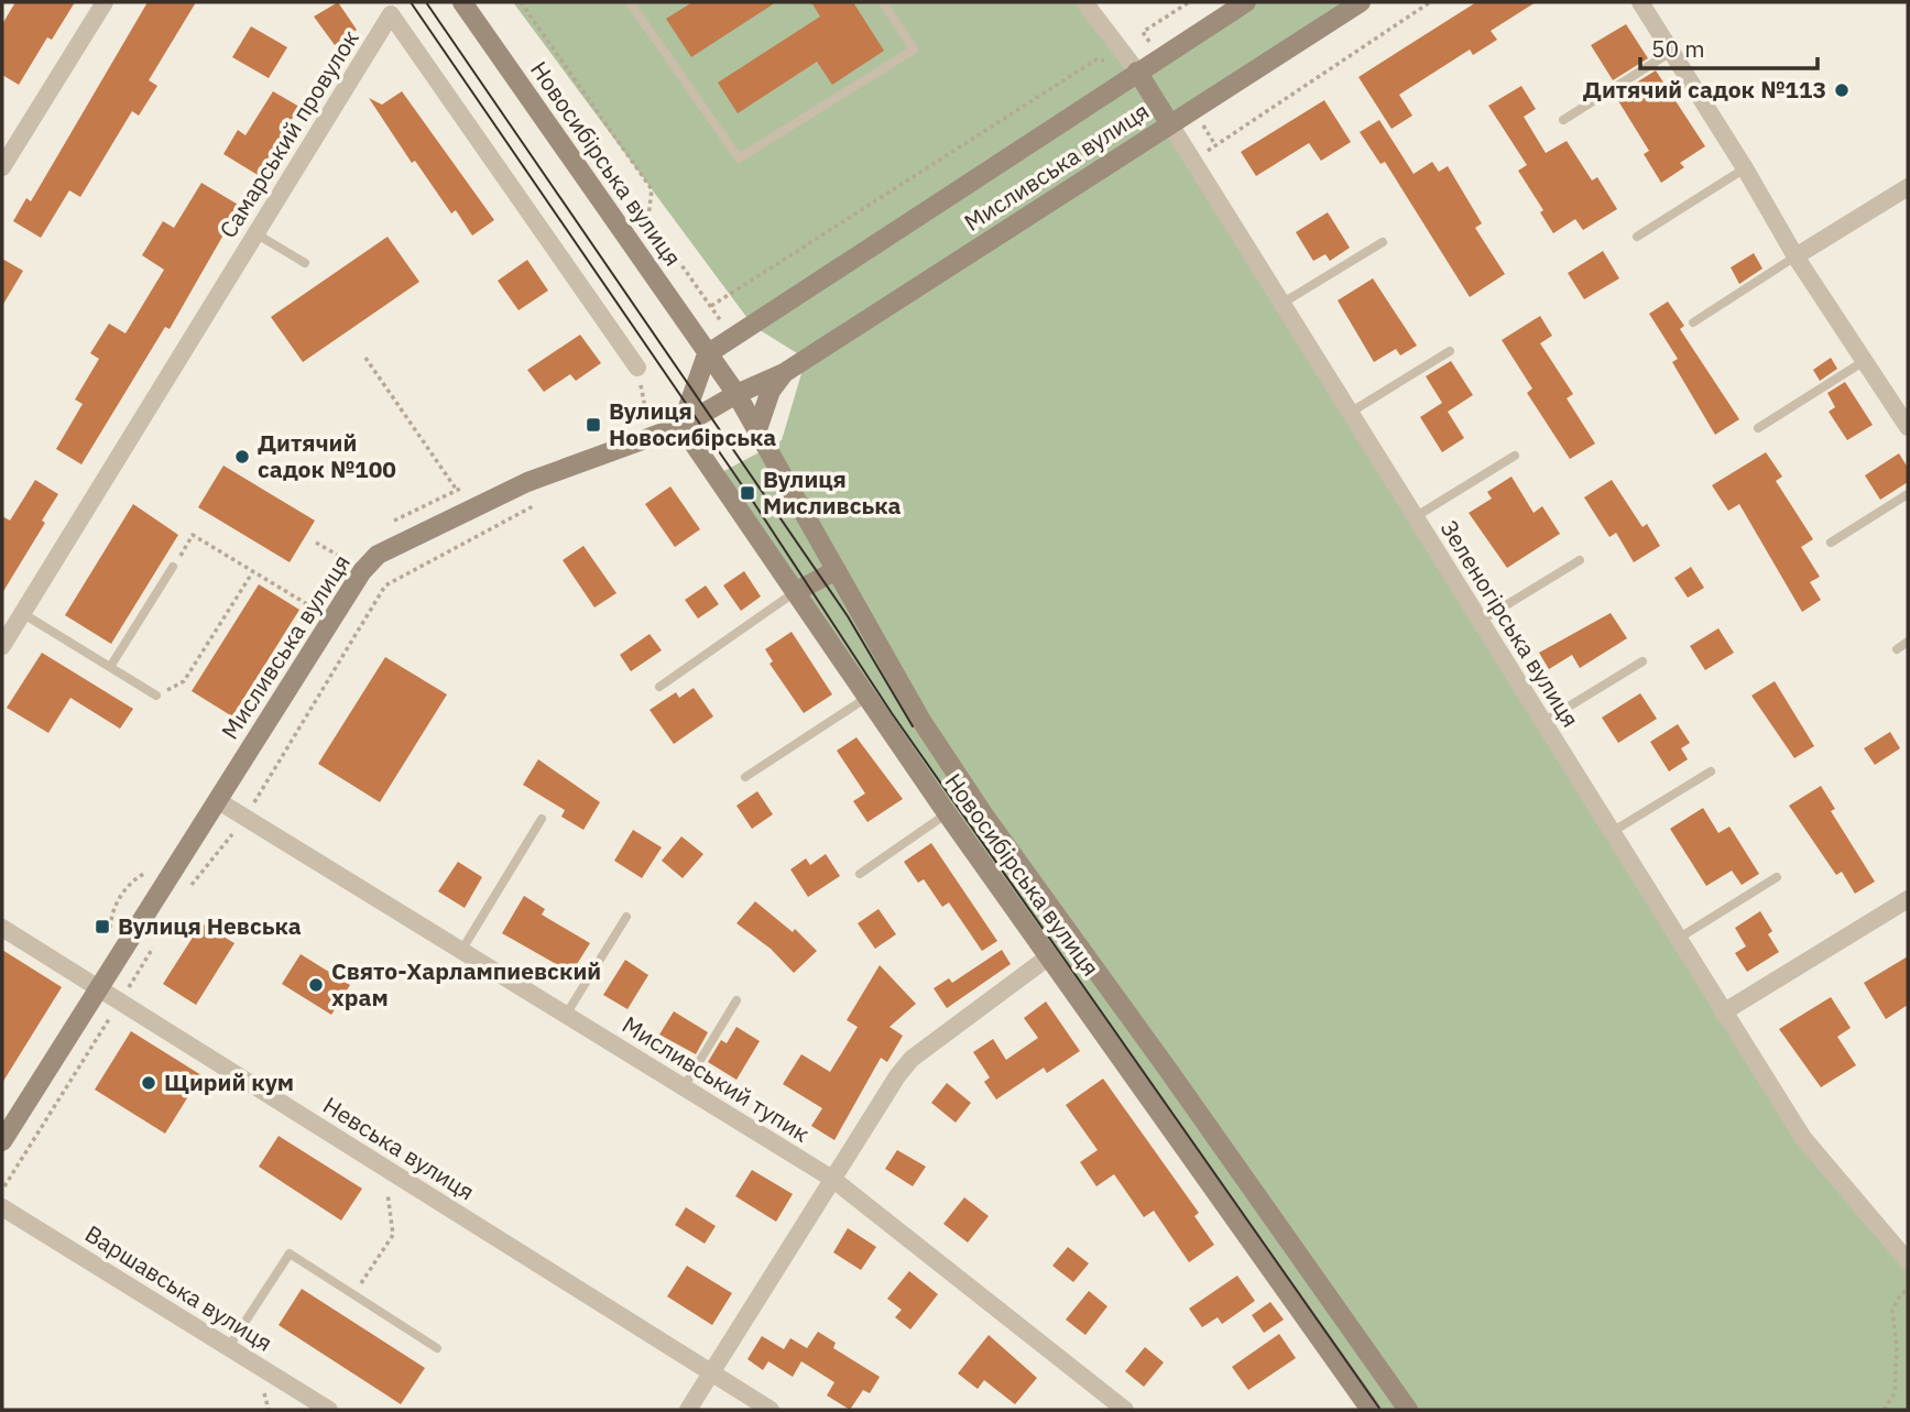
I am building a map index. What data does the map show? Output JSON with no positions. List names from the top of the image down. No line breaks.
{"streets":{"main road":["Новосибірська вулиця","Мисливська вулиця","Зеленогірська вулиця"],"street":["Самарський провулок","Мисливський тупик","Невська вулиця","Варшавська вулиця"]},"crossings":[["Новосибірська вулиця","Мисливська вулиця"],["Мисливська вулиця","Зеленогірська вулиця"],["Мисливська вулиця","Мисливський тупик"],["Мисливська вулиця","Невська вулиця"]],"places":{"other":["Дитячий садок №113","Дитячий садок №100","Свято-Харлампиевский храм","Щирий кум"],"transit":["Вулиця Новосибірська","Вулиця Мисливська","Вулиця Невська"]},"scale_bar":"50 m"}
